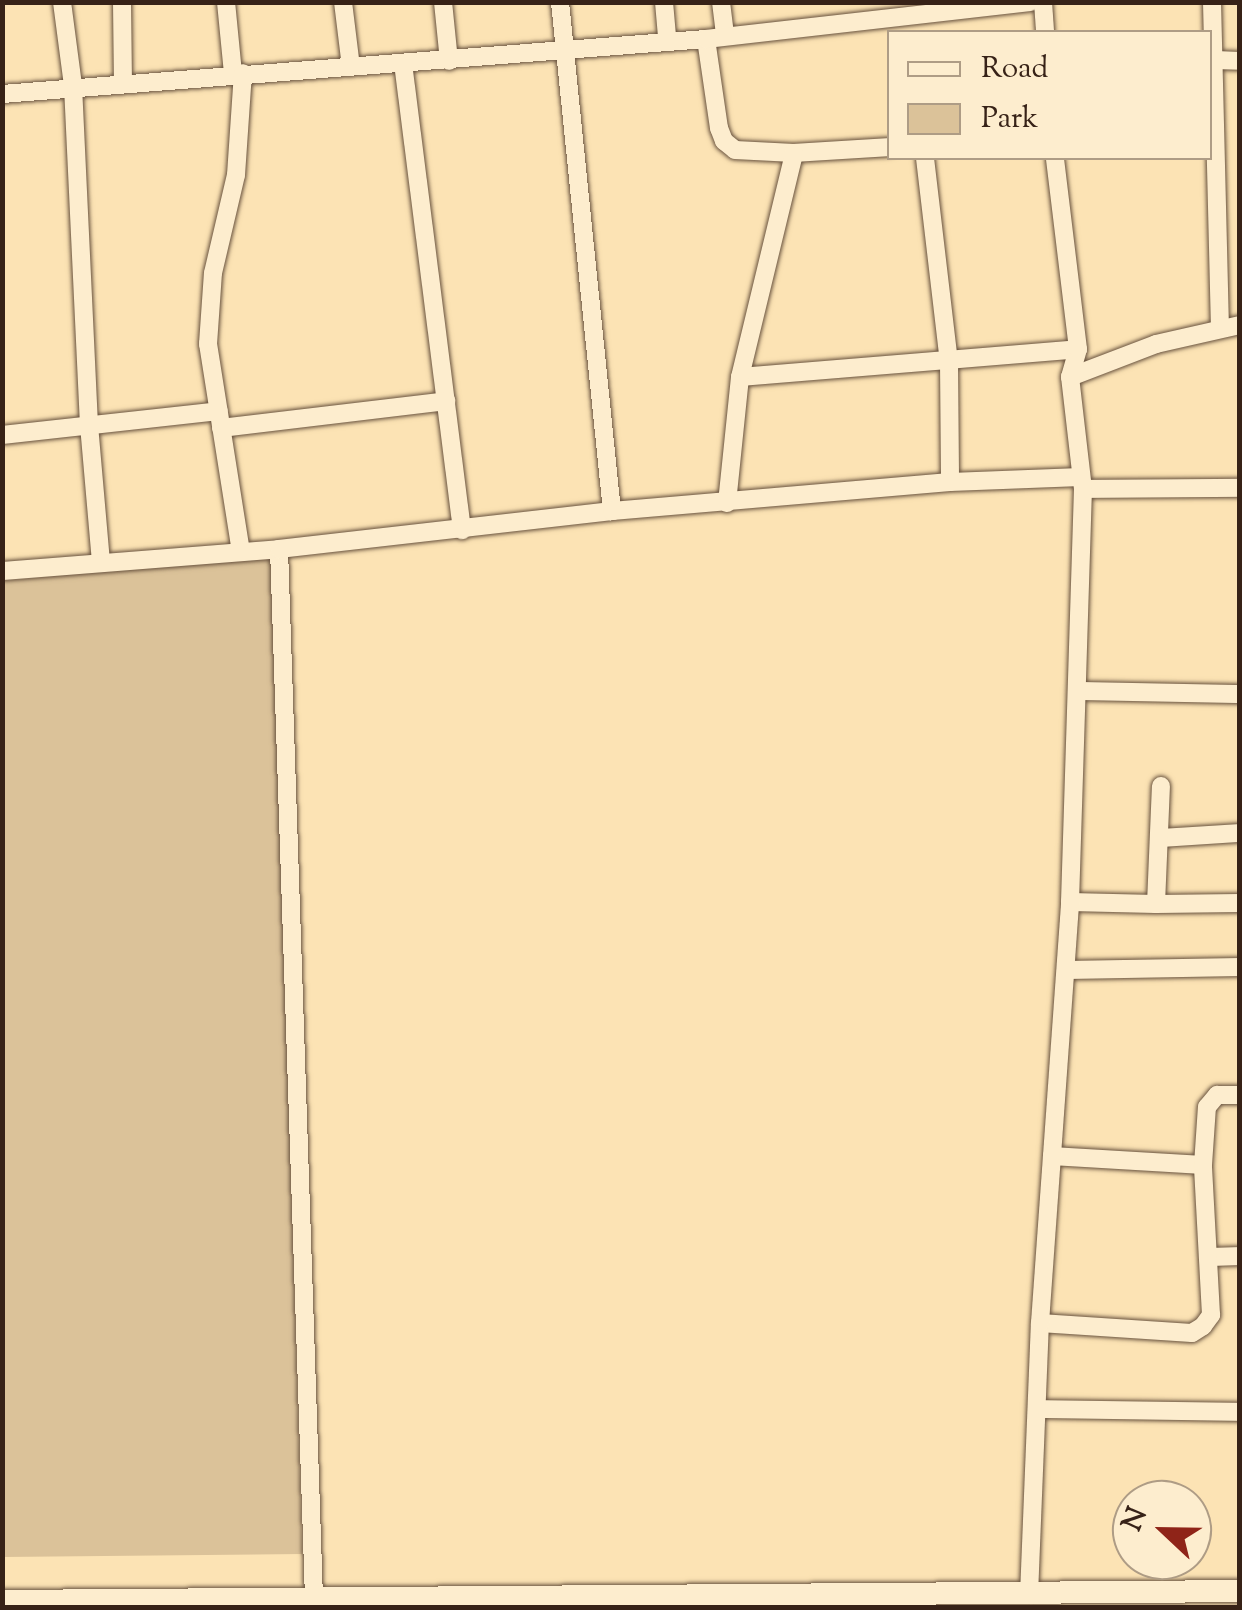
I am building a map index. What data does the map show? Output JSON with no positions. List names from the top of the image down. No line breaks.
{"legend":["Road","Park"],"north":"left"}
